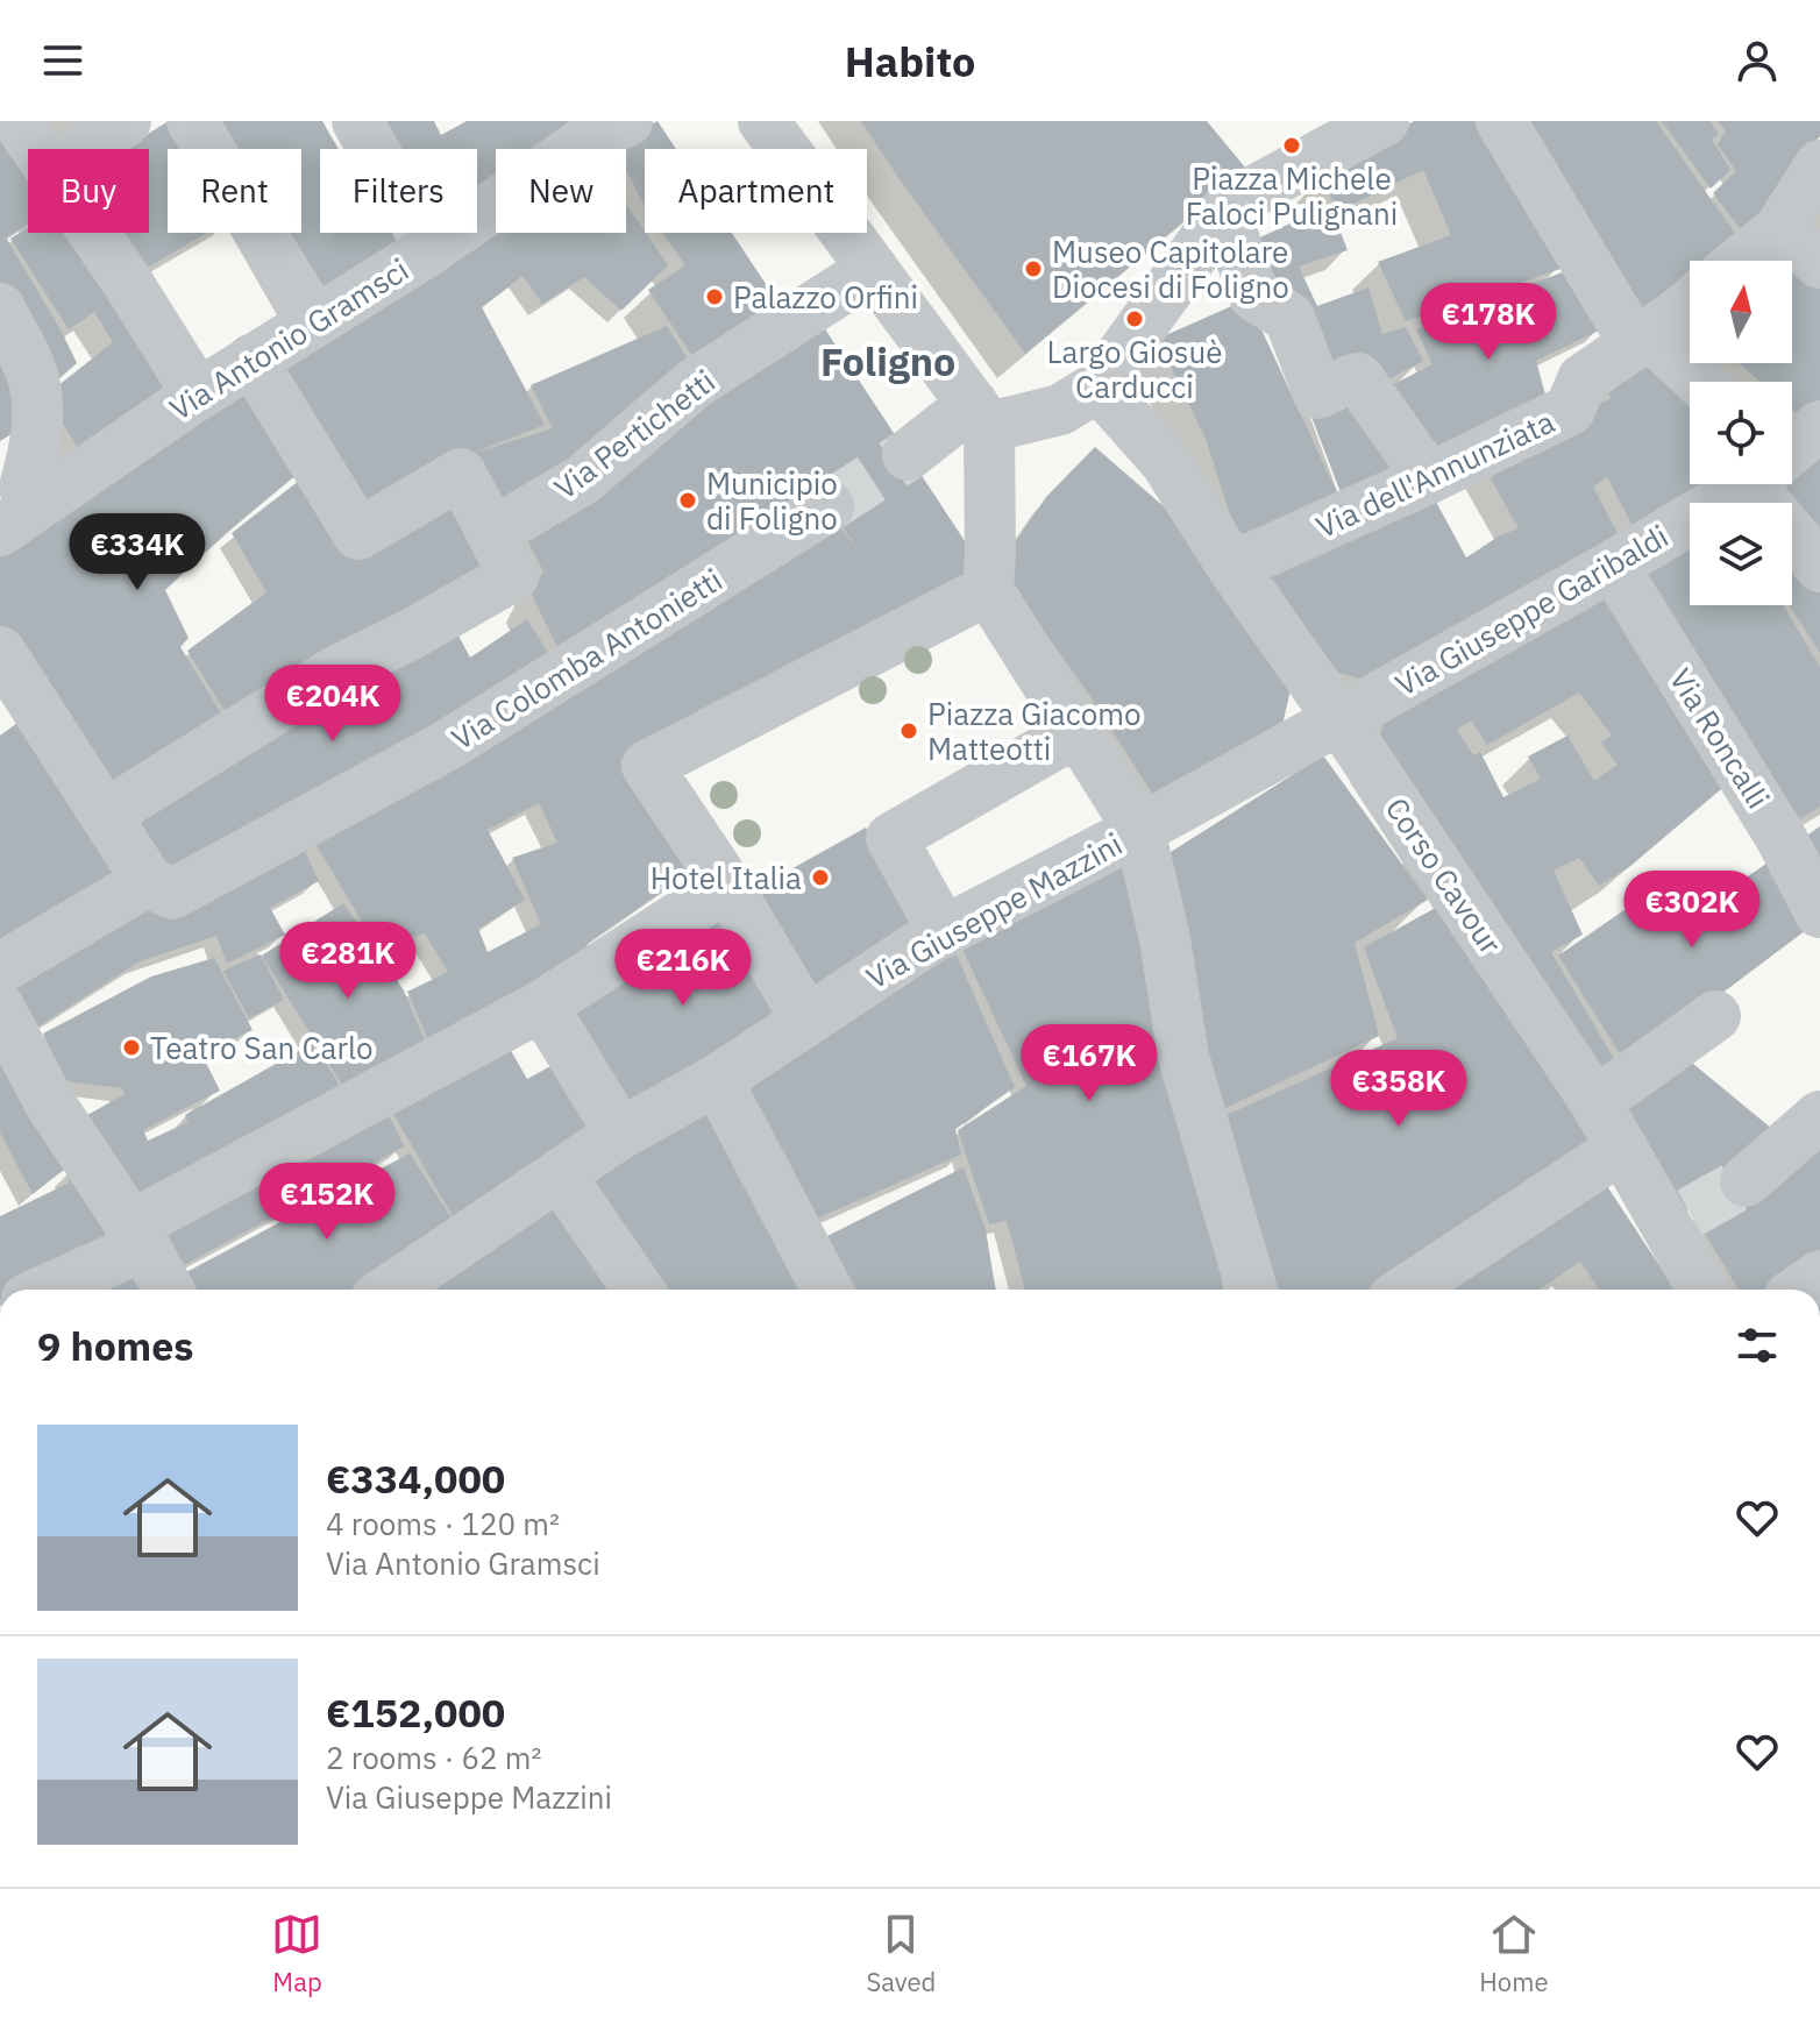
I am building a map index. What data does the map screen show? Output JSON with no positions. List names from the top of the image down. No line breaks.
{"streets":{"street":["Via Antonio Gramsci","Via Pertichetti","Via dell'Annunziata","Via Giuseppe Garibaldi","Via Colomba Antonietti","Via Roncalli","Corso Cavour","Via Giuseppe Mazzini"]},"crossings":[["Via dell'Annunziata","Corso Cavour"],["Via Giuseppe Garibaldi","Via Roncalli"],["Via Giuseppe Garibaldi","Corso Cavour"],["Via Giuseppe Garibaldi","Via Giuseppe Mazzini"],["Corso Cavour","Via Giuseppe Mazzini"]],"districts":["Foligno"],"places":["Piazza Michele Faloci Pulignani","Museo Capitolare Diocesi di Foligno","Palazzo Orfini","Largo Giosuè Carducci","Municipio di Foligno","Piazza Giacomo Matteotti","Hotel Italia","Teatro San Carlo"],"north":"top","page":{"header":"Habito","chip":["Buy","Rent","Filters","New","Apartment"],"price":["€178K","€334K","€204K","€302K","€281K","€216K","€167K","€358K","€152K"],"heading":"9 homes","list":[{"name":"€334,000","note":"4 rooms · 120 m² · Via Antonio Gramsci"},{"name":"€152,000","note":"2 rooms · 62 m² · Via Giuseppe Mazzini"}],"tabs":["Map","Saved","Home"]}}
